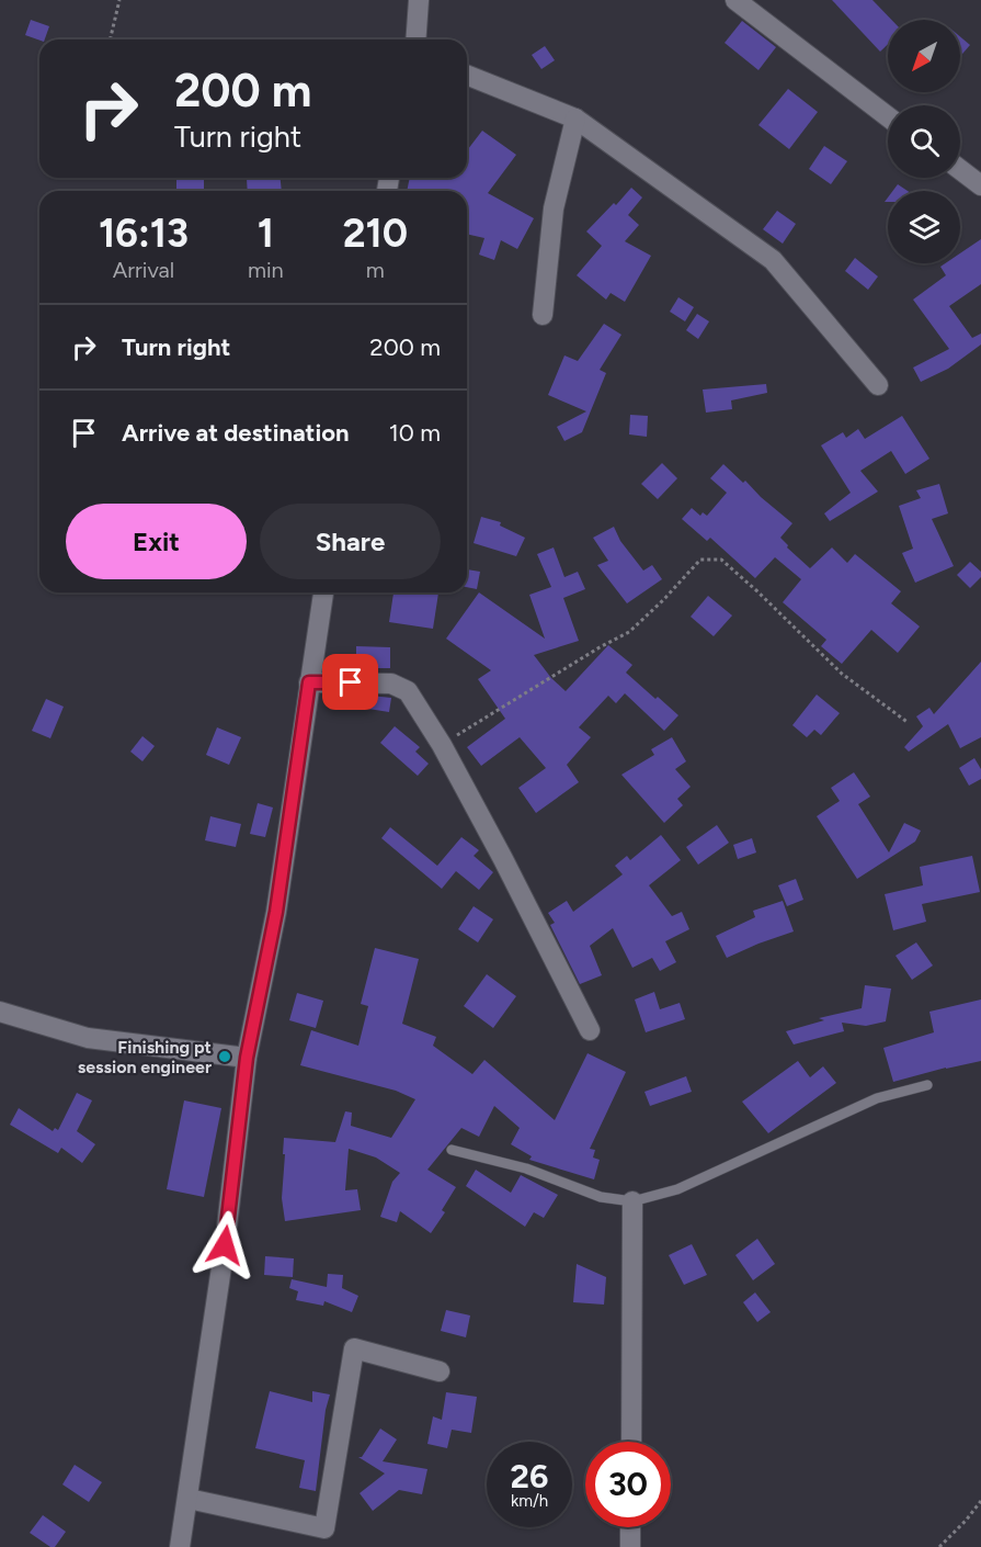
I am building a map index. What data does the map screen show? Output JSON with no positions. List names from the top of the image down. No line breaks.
{"places":["Finishing pt session engineer"],"north":"bottom left","page":{"turn":["200 m","Turn right"],"eta":["16:13","Arrival","1","min","210","m"],"list":[{"name":"Turn right","value":"200 m"},{"name":"Arrive at destination","value":"10 m"}],"buttons":["Exit","Share"],"speed":"26 km/h","limit":"30"}}
